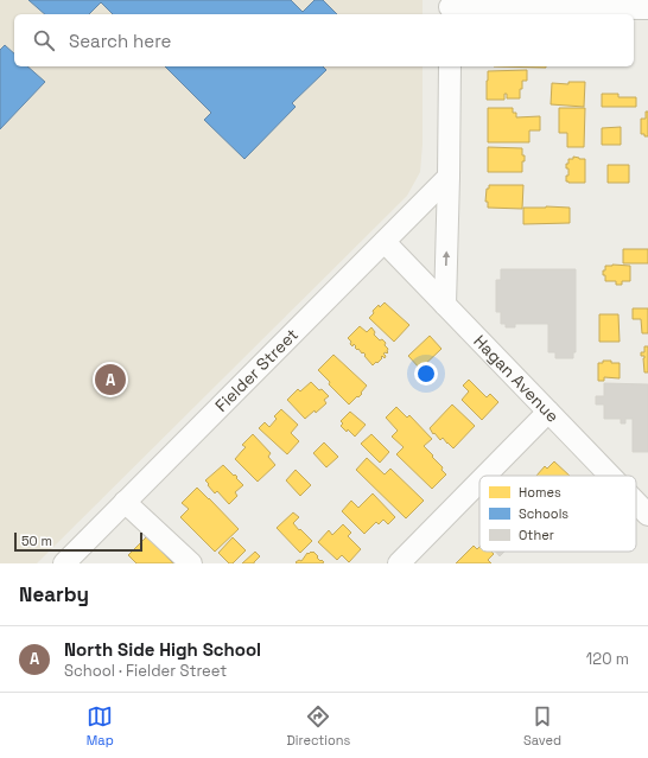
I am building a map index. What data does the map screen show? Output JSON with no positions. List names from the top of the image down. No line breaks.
{"streets":{"street":["Fielder Street","Hagan Avenue"]},"crossings":[["Fielder Street","Hagan Avenue"]],"legend":["Homes","Schools","Other"],"scale_bar":"50 m","page":{"search":"Search here","pins":"A","scale":"50 m","heading":"Nearby","list":[{"mark":"A","name":"North Side High School","note":"School · Fielder Street","value":"120 m"}],"nav":["Map","Directions","Saved"]}}
